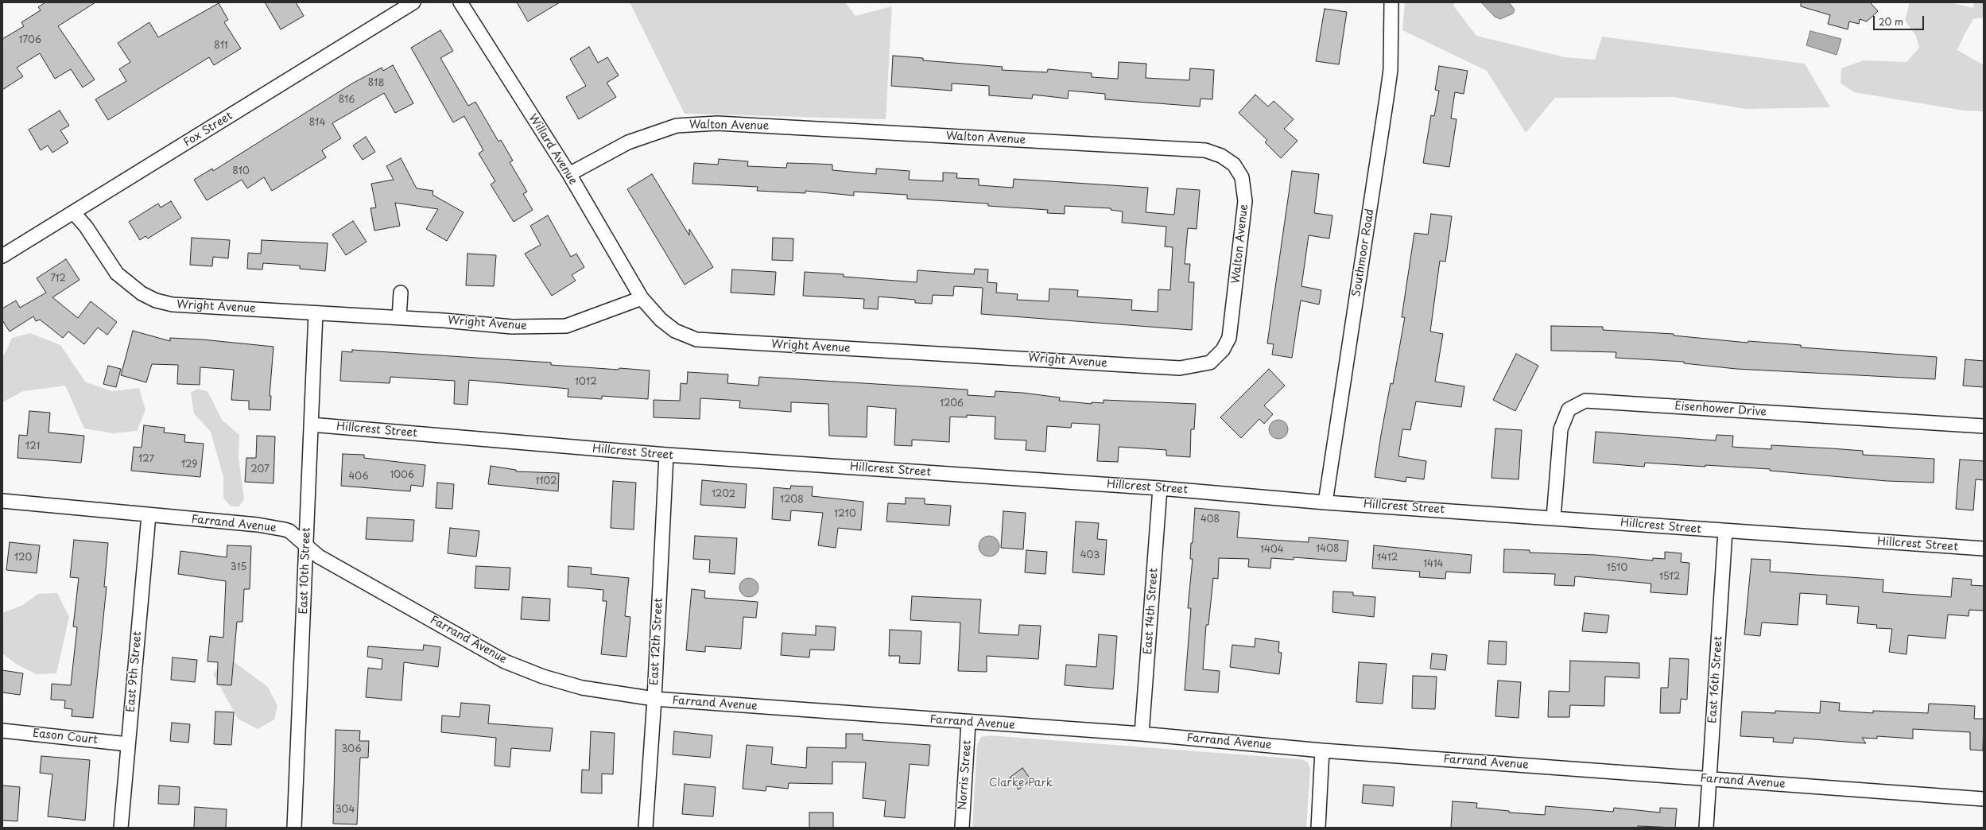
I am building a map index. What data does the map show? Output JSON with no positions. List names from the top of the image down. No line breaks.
{"streets":{"street":["Walton Avenue","Fox Street","Willard Avenue","Southmoor Road","Wright Avenue","Eisenhower Drive","Hillcrest Street","Farrand Avenue","East 10th Street","East 14th Street","East 12th Street","East 9th Street","East 16th Street","Eason Court","Norris Street"]},"crossings":[["Walton Avenue","Willard Avenue"],["Walton Avenue","Wright Avenue"],["Fox Street","Wright Avenue"],["Willard Avenue","Wright Avenue"],["Southmoor Road","Hillcrest Street"],["Wright Avenue","East 10th Street"],["Eisenhower Drive","Hillcrest Street"],["Hillcrest Street","East 10th Street"],["Hillcrest Street","East 14th Street"],["Hillcrest Street","East 12th Street"],["Hillcrest Street","East 16th Street"],["Farrand Avenue","East 10th Street"],["Farrand Avenue","East 14th Street"],["Farrand Avenue","East 12th Street"],["Farrand Avenue","East 9th Street"],["Farrand Avenue","East 16th Street"],["Farrand Avenue","Norris Street"],["East 9th Street","Eason Court"]],"parks":["Clarke Park"],"house_numbers":["1706","811","818","816","814","810","712","1012","1206","121","127","129","207","1006","406","1102","1202","1208","1210","408","1408","1404","403","120","1412","1414","315","1510","1512","306","304"],"scale_bar":"20 m"}
